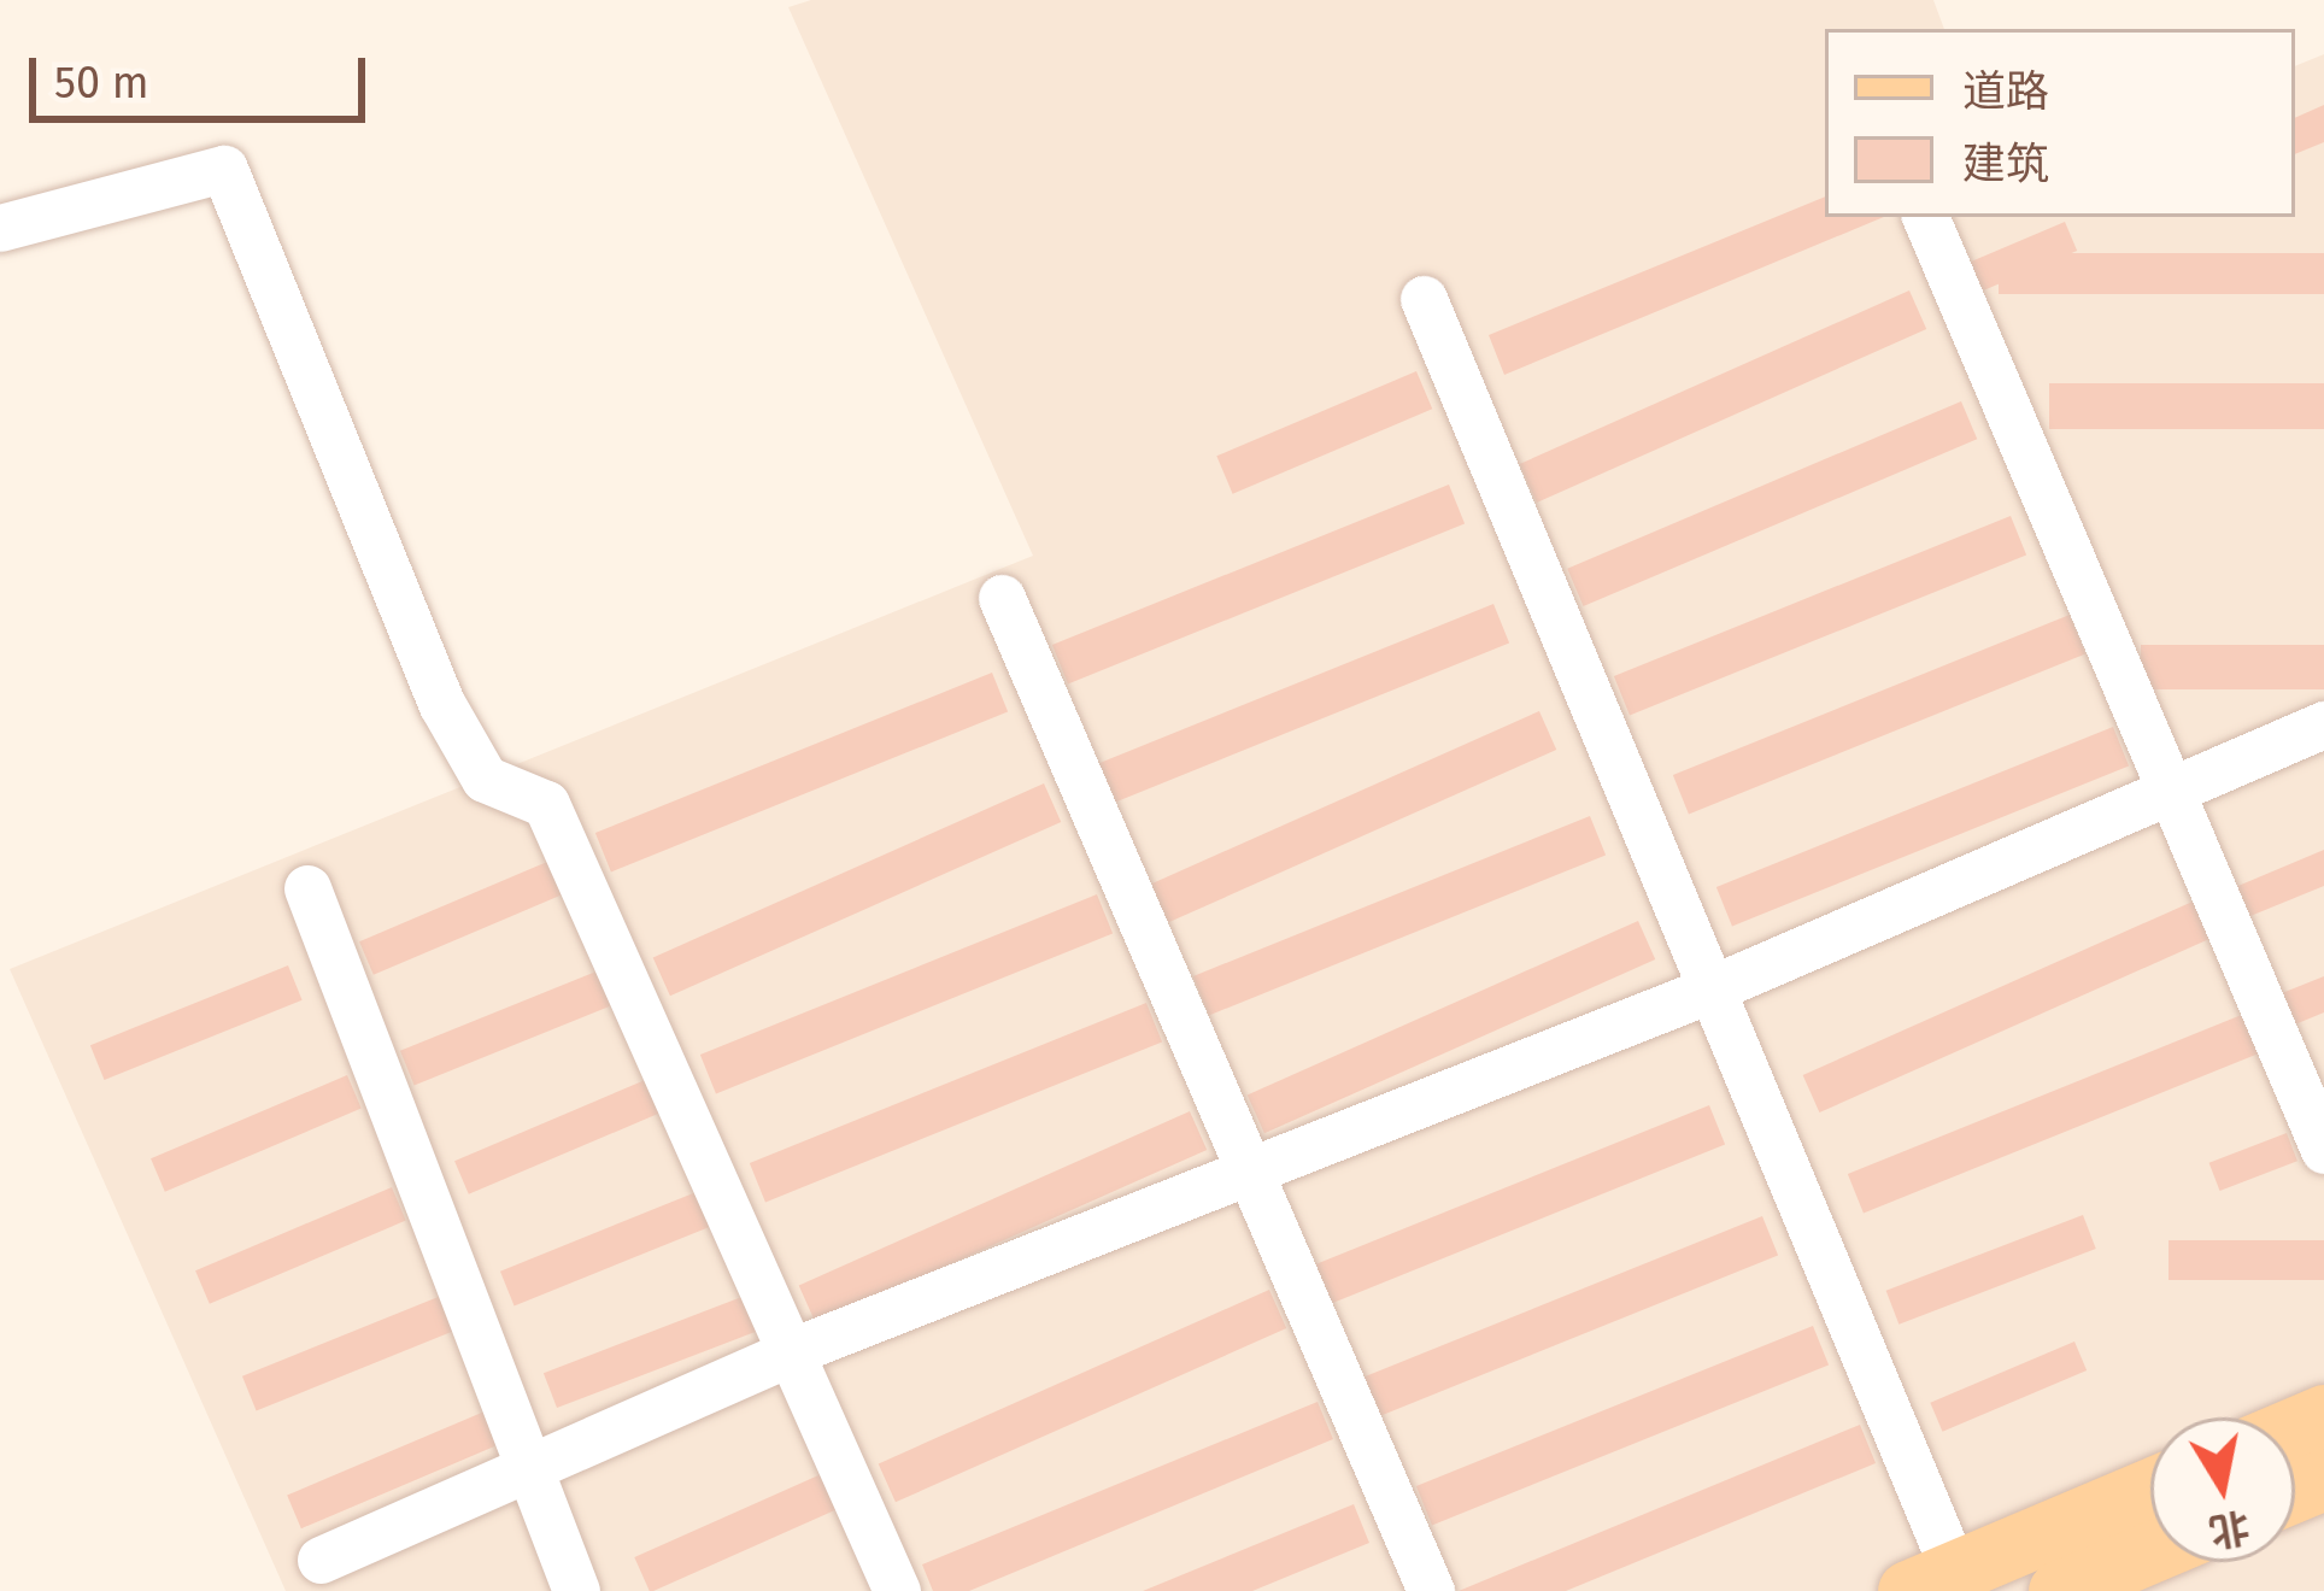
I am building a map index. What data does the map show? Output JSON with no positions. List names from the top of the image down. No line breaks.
{"legend":["道路","建筑"],"scale_bar":"50 m","north":"bottom"}
